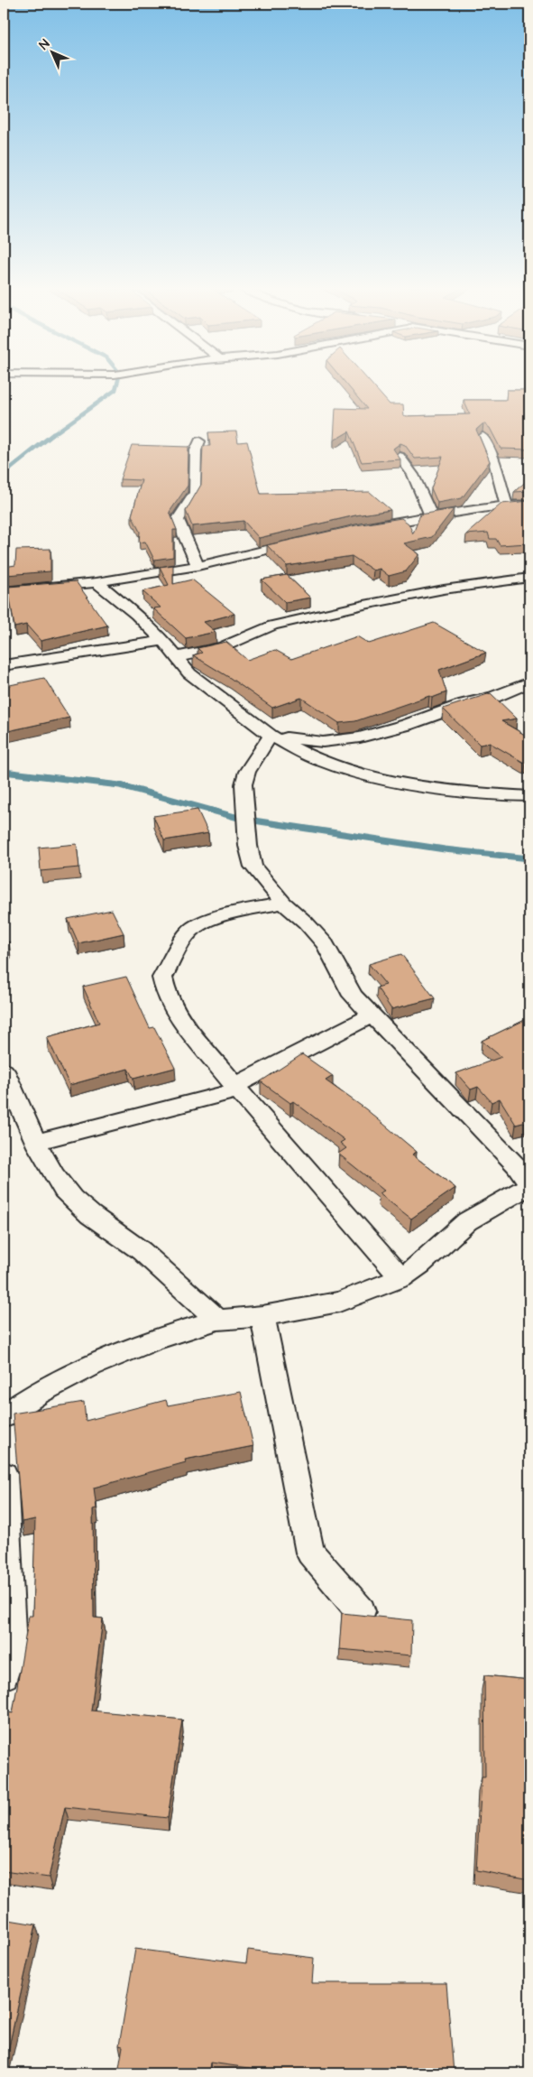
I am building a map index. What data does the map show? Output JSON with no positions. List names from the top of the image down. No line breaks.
{"north":"top left"}
